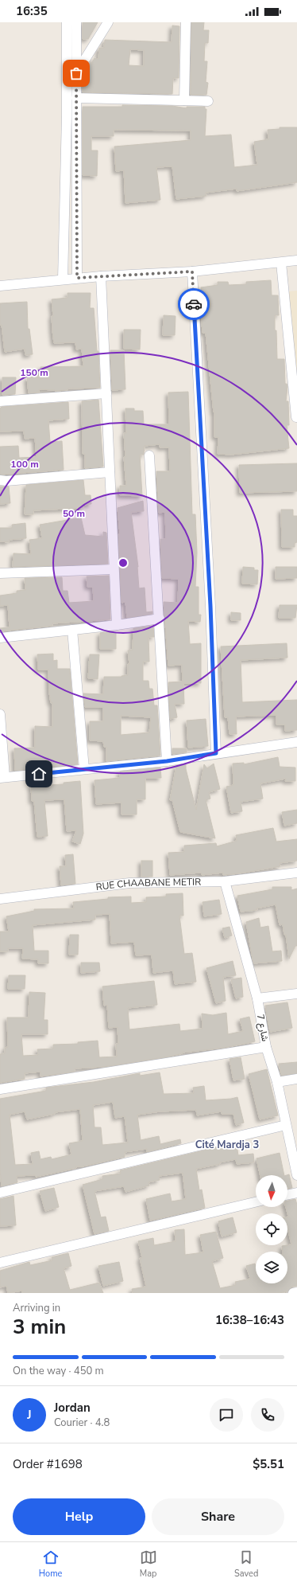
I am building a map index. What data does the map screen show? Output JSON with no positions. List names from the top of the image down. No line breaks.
{"streets":{"street":["RUE CHAABANE METIR","شارع 7"]},"crossings":[["RUE CHAABANE METIR","شارع 7"]],"districts":["Cité Mardja 3"],"north":"bottom","page":{"status":"16:35","heading":["3 min","Arriving in","16:38–16:43"],"panel":["Jordan","Courier · 4.8","Order #1698","$5.51"],"bar":"On the way · 450 m","round":"J","buttons":["Help","Share"],"tabs":["Home","Map","Saved"]},"rings":["150 m","100 m","50 m"]}
